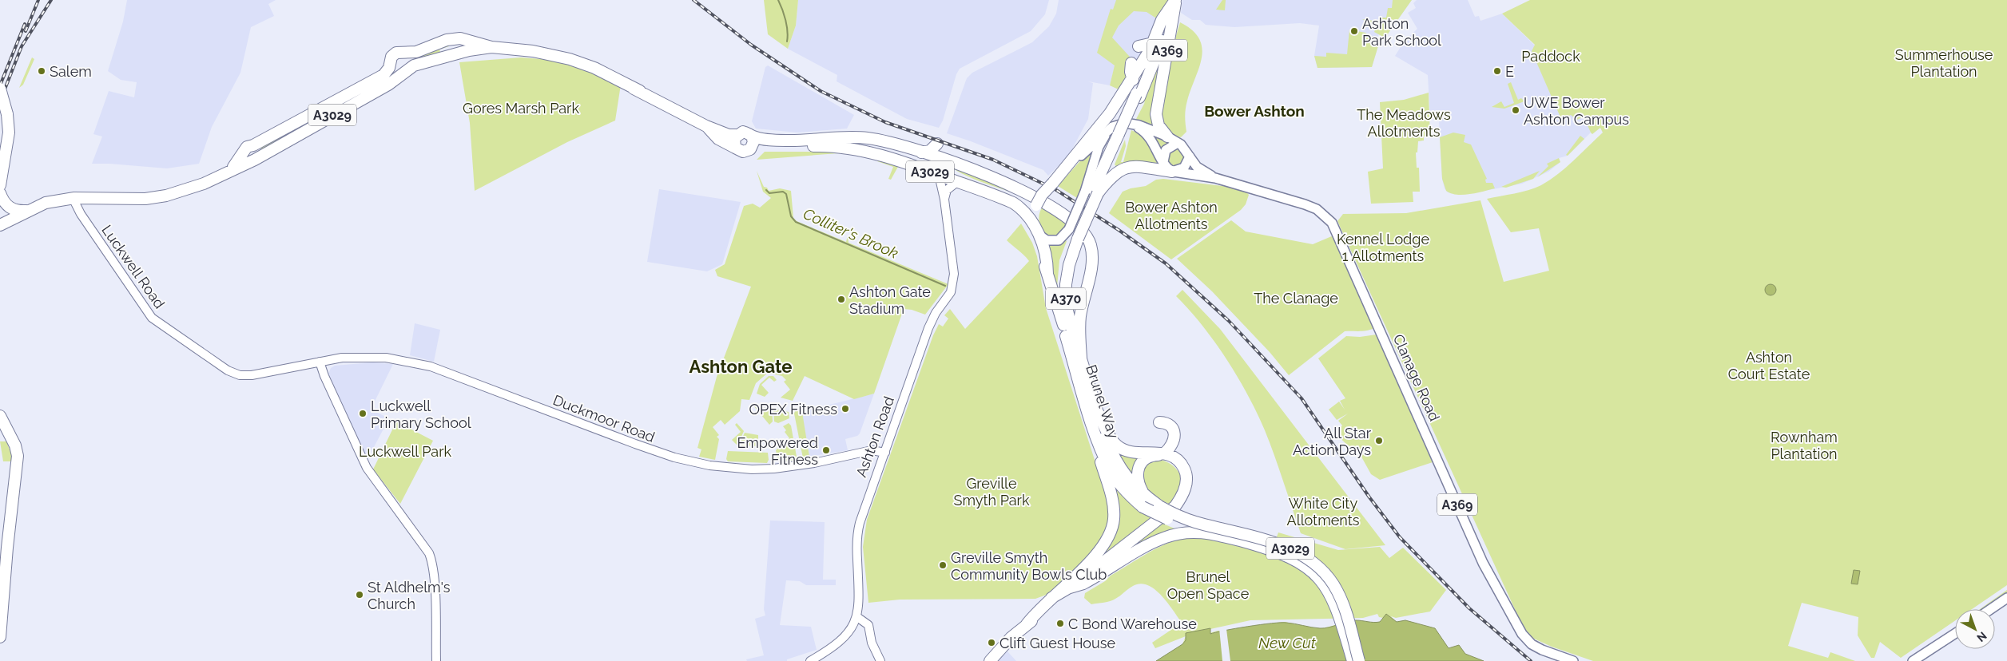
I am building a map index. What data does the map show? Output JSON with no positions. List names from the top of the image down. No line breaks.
{"streets":{"highway":["A369","A3029","A370","Brunel Way"],"main road":["Clanage Road"],"street":["Luckwell Road","Duckmoor Road","Ashton Road"]},"crossings":[["A369","A3029"],["A369","Clanage Road"],["A369","Brunel Way"],["A3029","Luckwell Road"],["A3029","Brunel Way"],["Luckwell Road","Duckmoor Road"],["Duckmoor Road","Ashton Road"]],"districts":["Bower Ashton","Ashton Gate"],"water":["Colliter's Brook","New Cut"],"parks":["Summerhouse Plantation","Paddock","Gores Marsh Park","The Meadows Allotments","Bower Ashton Allotments","Kennel Lodge 1 Allotments","The Clanage","Ashton Court Estate","Rownham Plantation","Luckwell Park","Greville Smyth Park","White City Allotments","Brunel Open Space"],"places":["Ashton Park School","Salem","E","UWE Bower Ashton Campus","Ashton Gate Stadium","OPEX Fitness","Luckwell Primary School","All Star Action Days","Empowered Fitness","Greville Smyth Community Bowls Club","St Aldhelm's Church","C Bond Warehouse","Clift Guest House"],"north":"bottom right"}
